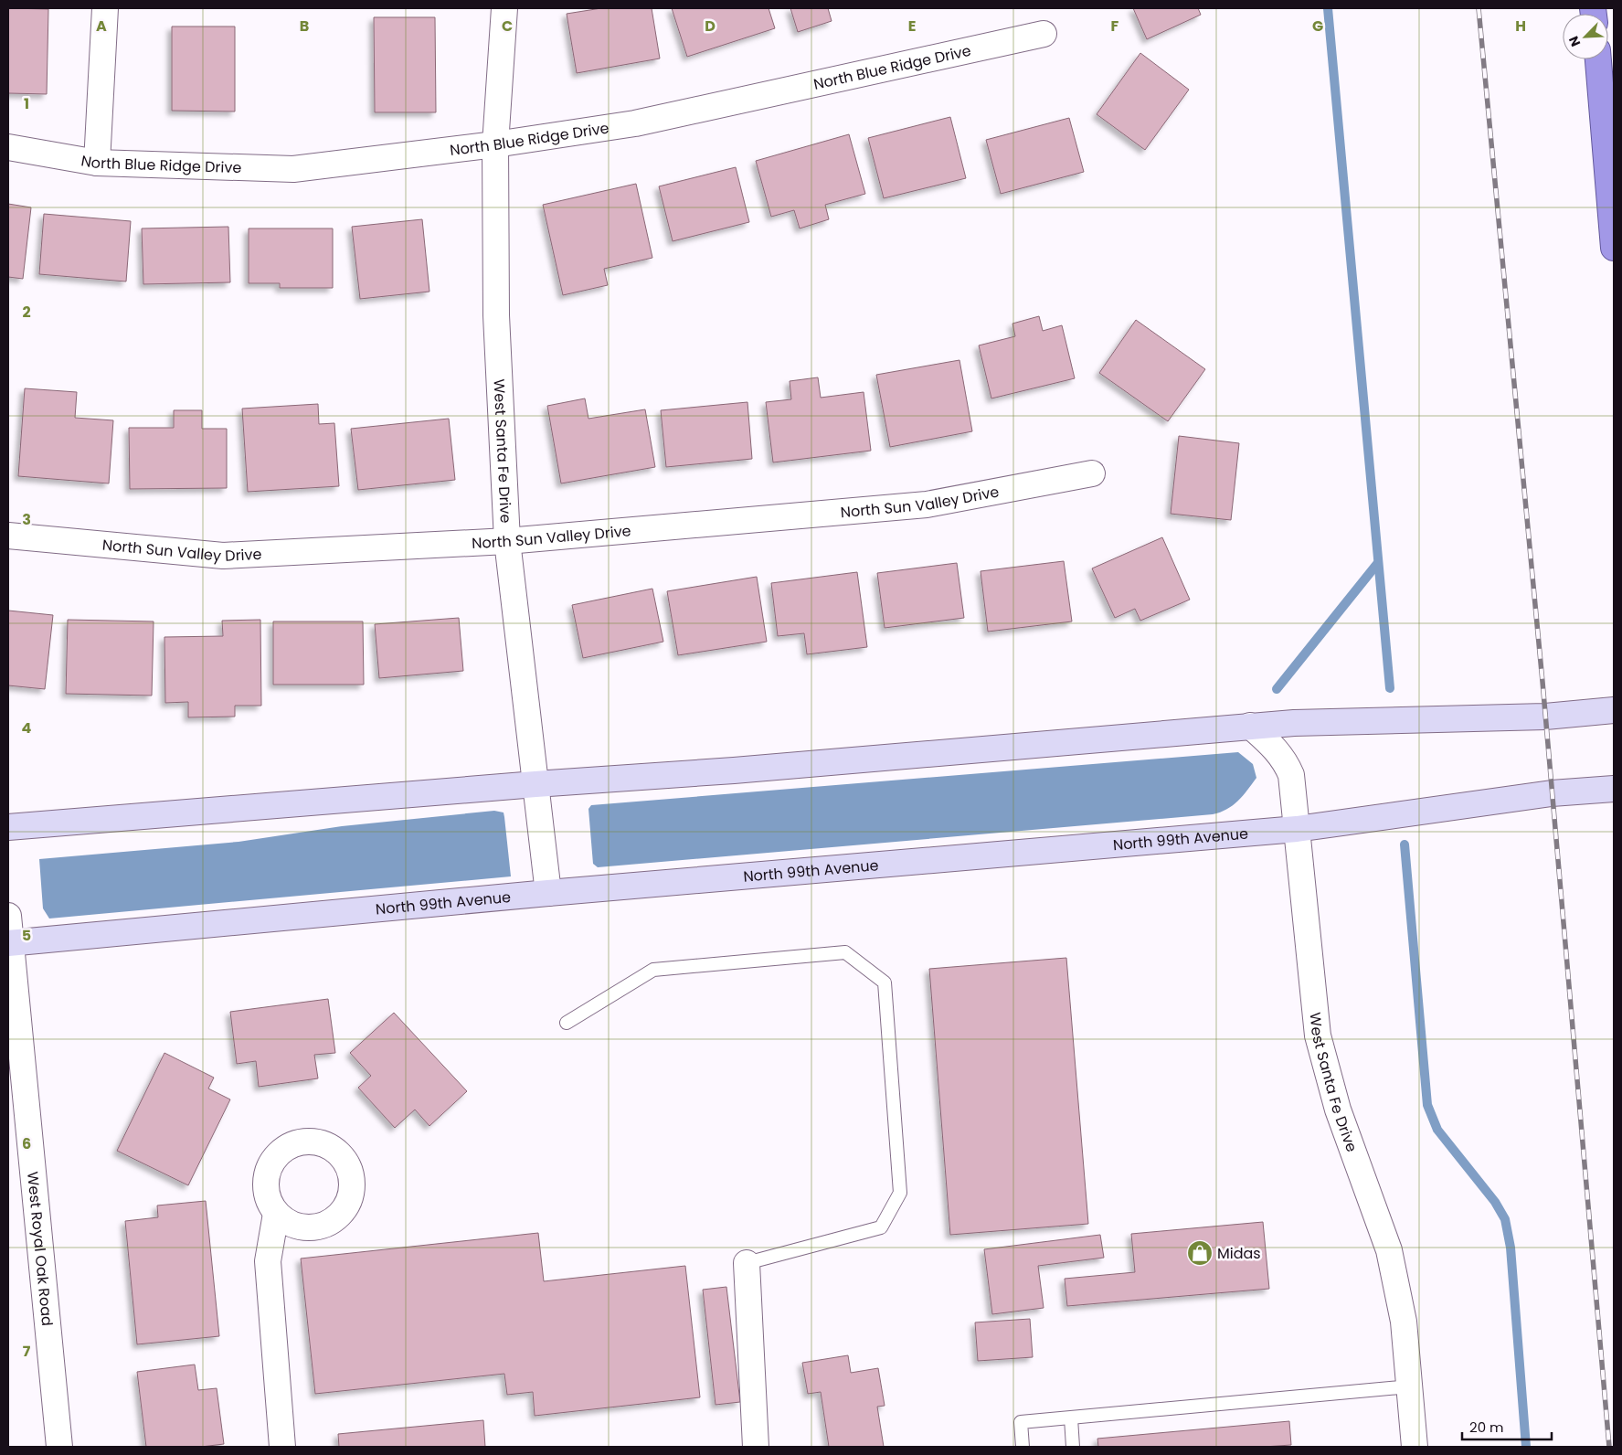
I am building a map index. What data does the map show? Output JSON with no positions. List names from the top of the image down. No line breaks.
{"streets":{"main road":["North 99th Avenue"],"street":["North Blue Ridge Drive","West Santa Fe Drive","North Sun Valley Drive","West Royal Oak Road"]},"crossings":[["North Blue Ridge Drive","West Santa Fe Drive"],["West Santa Fe Drive","North Sun Valley Drive"],["West Santa Fe Drive","North 99th Avenue"],["North 99th Avenue","West Royal Oak Road"]],"places":{"shop":["Midas"]},"scale_bar":"20 m","north":"bottom left","grid":{"columns":["A","B","C","D","E","F","G","H"],"rows":["1","2","3","4","5","6","7"]}}
